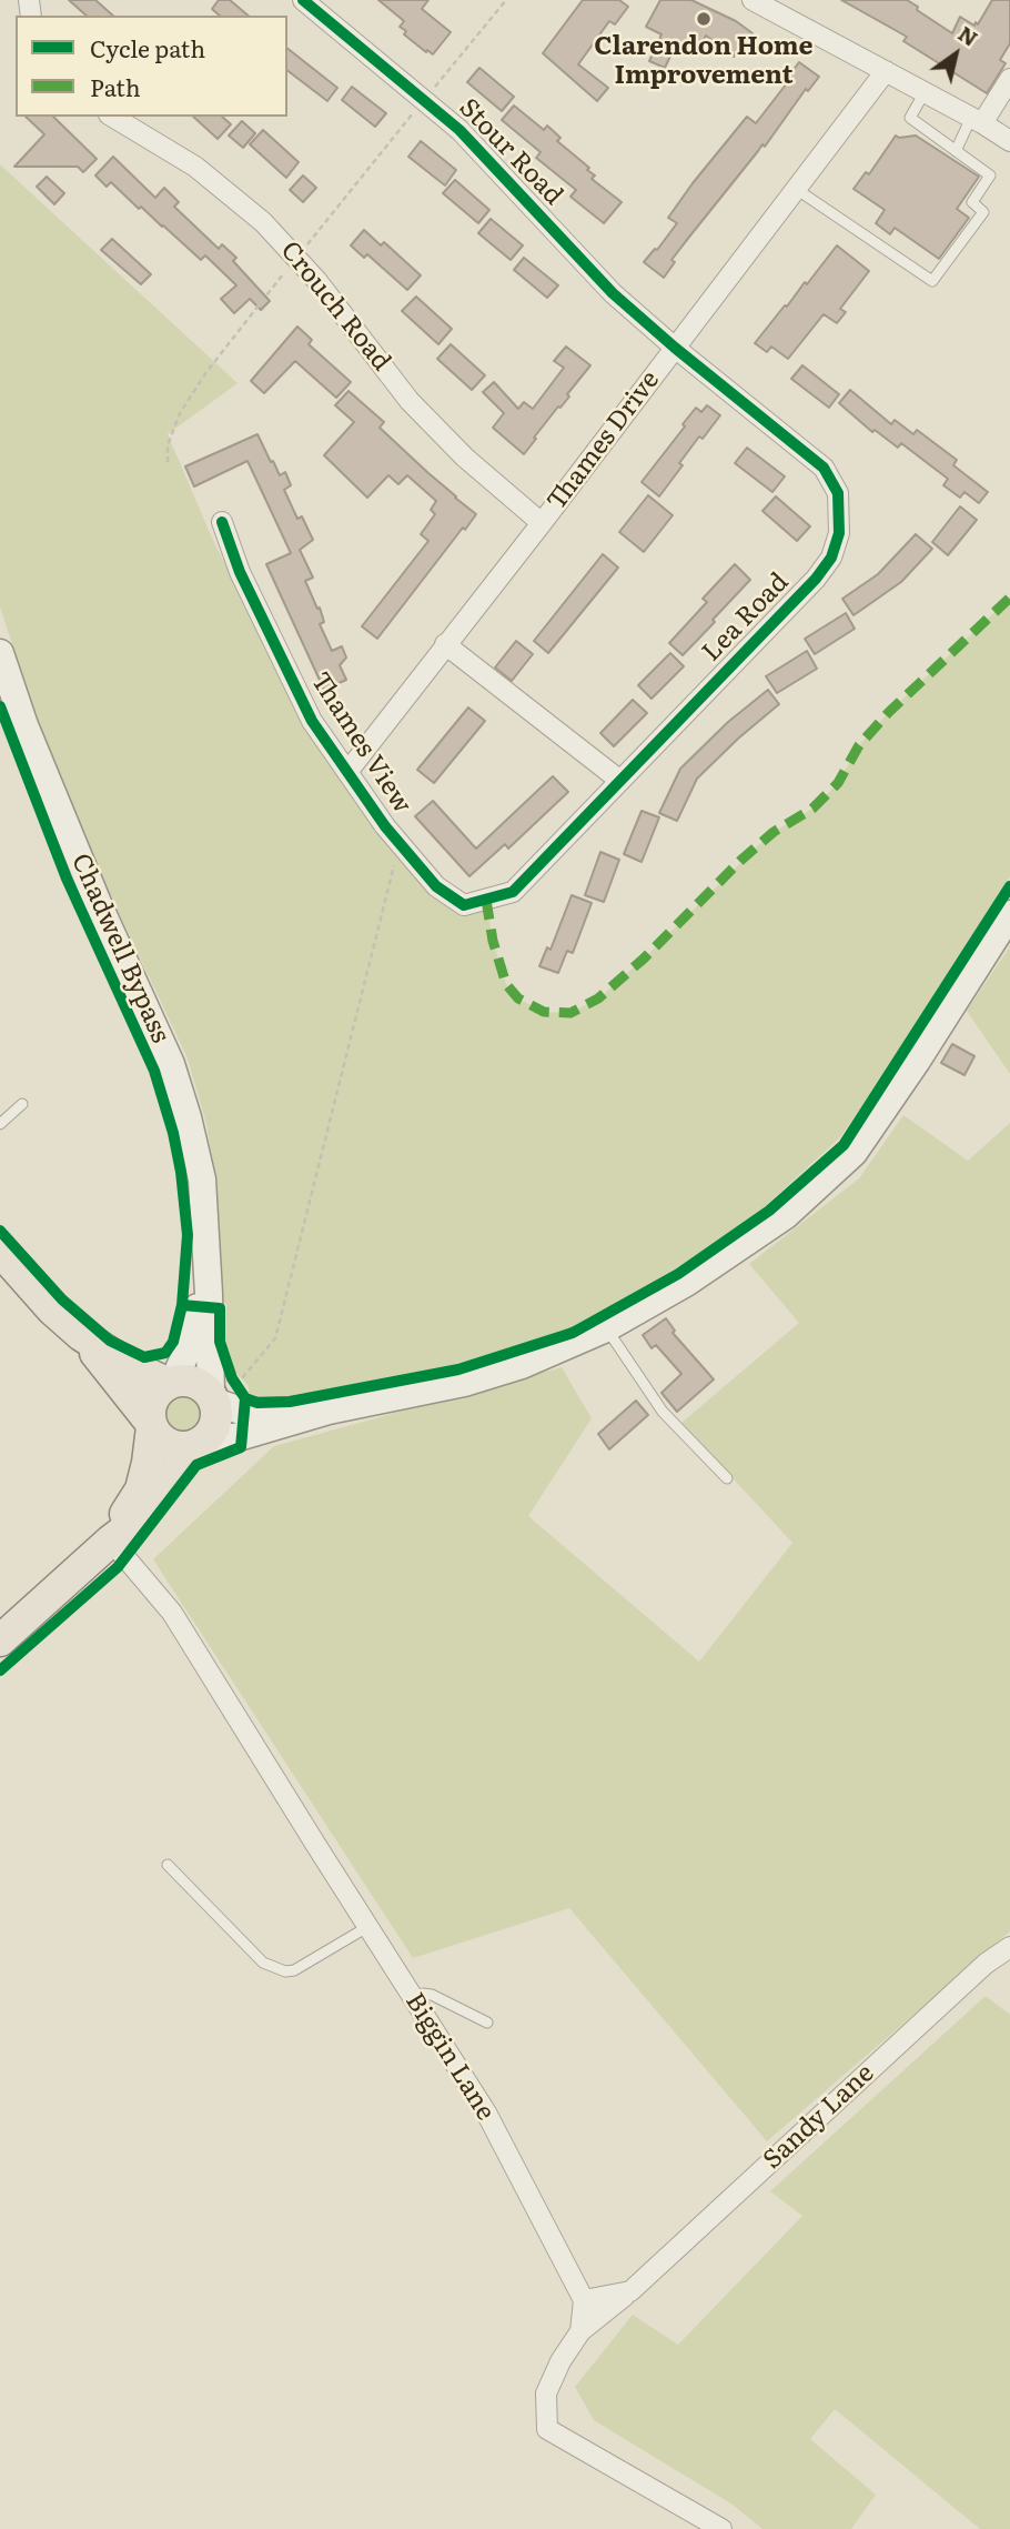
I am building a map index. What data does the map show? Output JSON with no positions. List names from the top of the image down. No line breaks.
{"streets":{"street":["Stour Road","Crouch Road","Thames Drive","Lea Road","Thames View","Chadwell Bypass","Biggin Lane","Sandy Lane"]},"crossings":[["Stour Road","Thames Drive"],["Stour Road","Lea Road"],["Crouch Road","Thames Drive"],["Thames Drive","Lea Road"],["Thames Drive","Thames View"],["Lea Road","Thames View"]],"places":["Clarendon Home Improvement"],"legend":["Cycle path","Path"],"north":"top right"}
